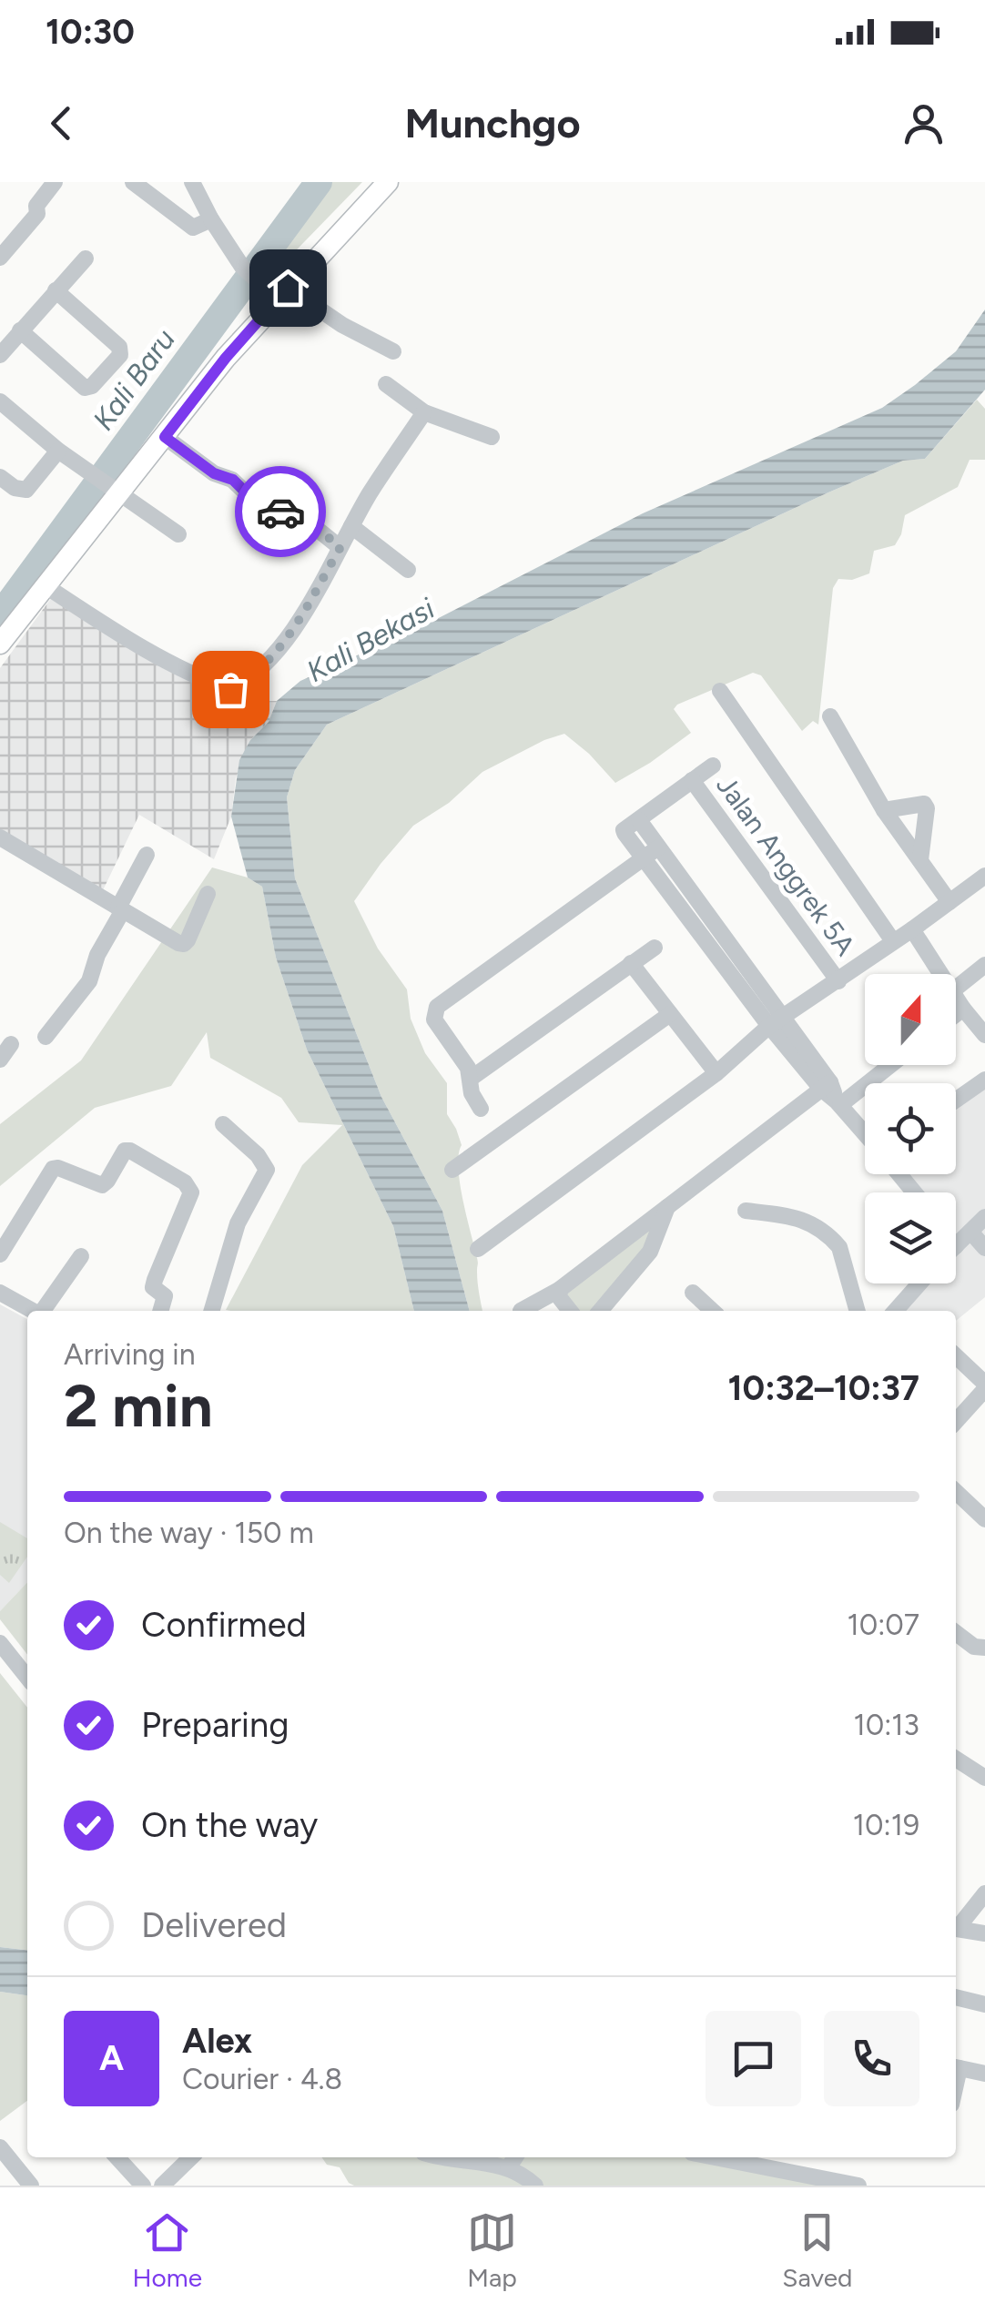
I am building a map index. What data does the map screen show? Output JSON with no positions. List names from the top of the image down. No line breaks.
{"streets":{"street":["Jalan Anggrek 5A"]},"water":["Kali Baru","Kali Bekasi"],"north":"top","page":{"status":"10:30","header":"Munchgo","heading":["2 min","Arriving in","10:32–10:37"],"panel":["Alex","Courier · 4.8"],"bar":"On the way · 150 m","list":[["Confirmed","10:07"],["Preparing","10:13"],["On the way","10:19"],"Delivered"],"round":"A","tabs":["Home","Map","Saved"]}}
